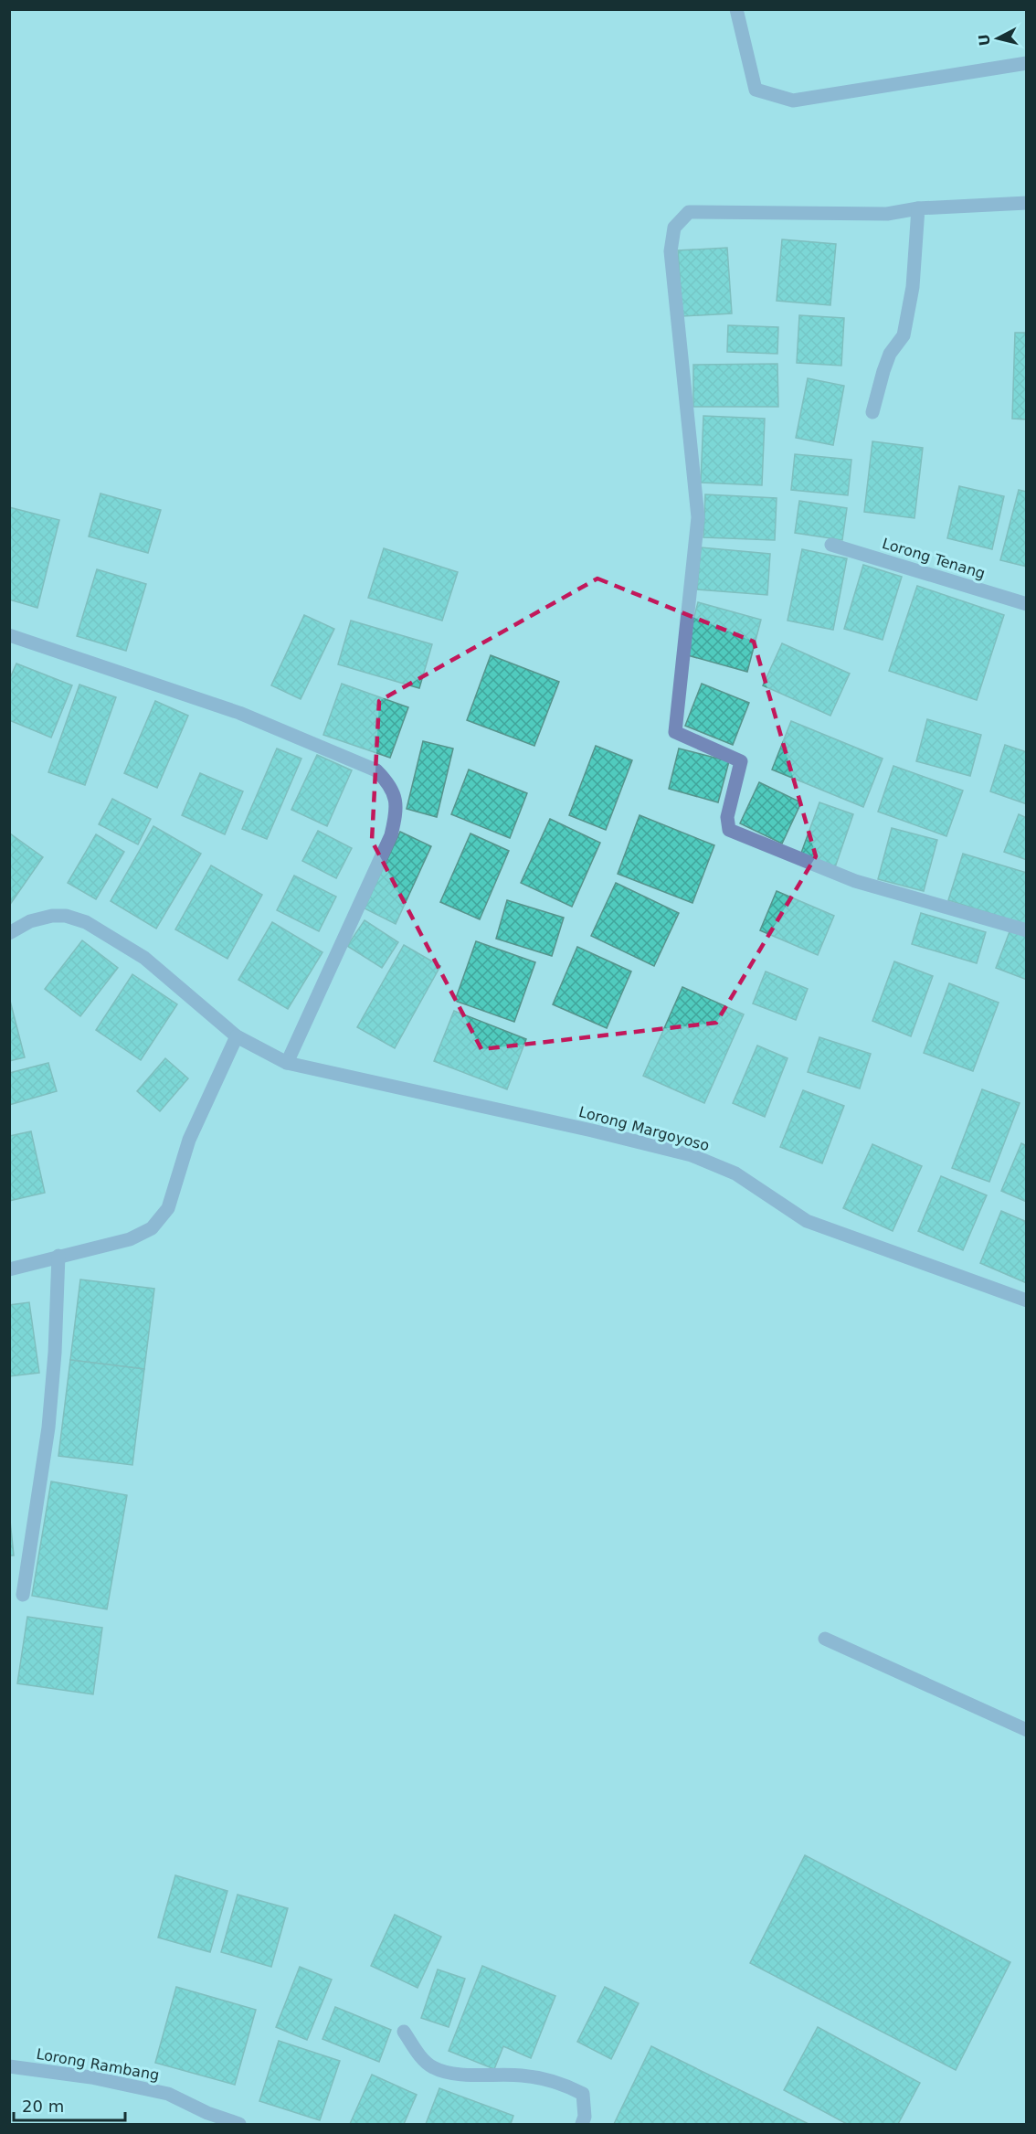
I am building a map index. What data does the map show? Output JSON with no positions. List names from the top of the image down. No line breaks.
{"streets":{"street":["Lorong Tenang","Lorong Margoyoso","Lorong Rambang"]},"scale_bar":"20 m","north":"left"}
